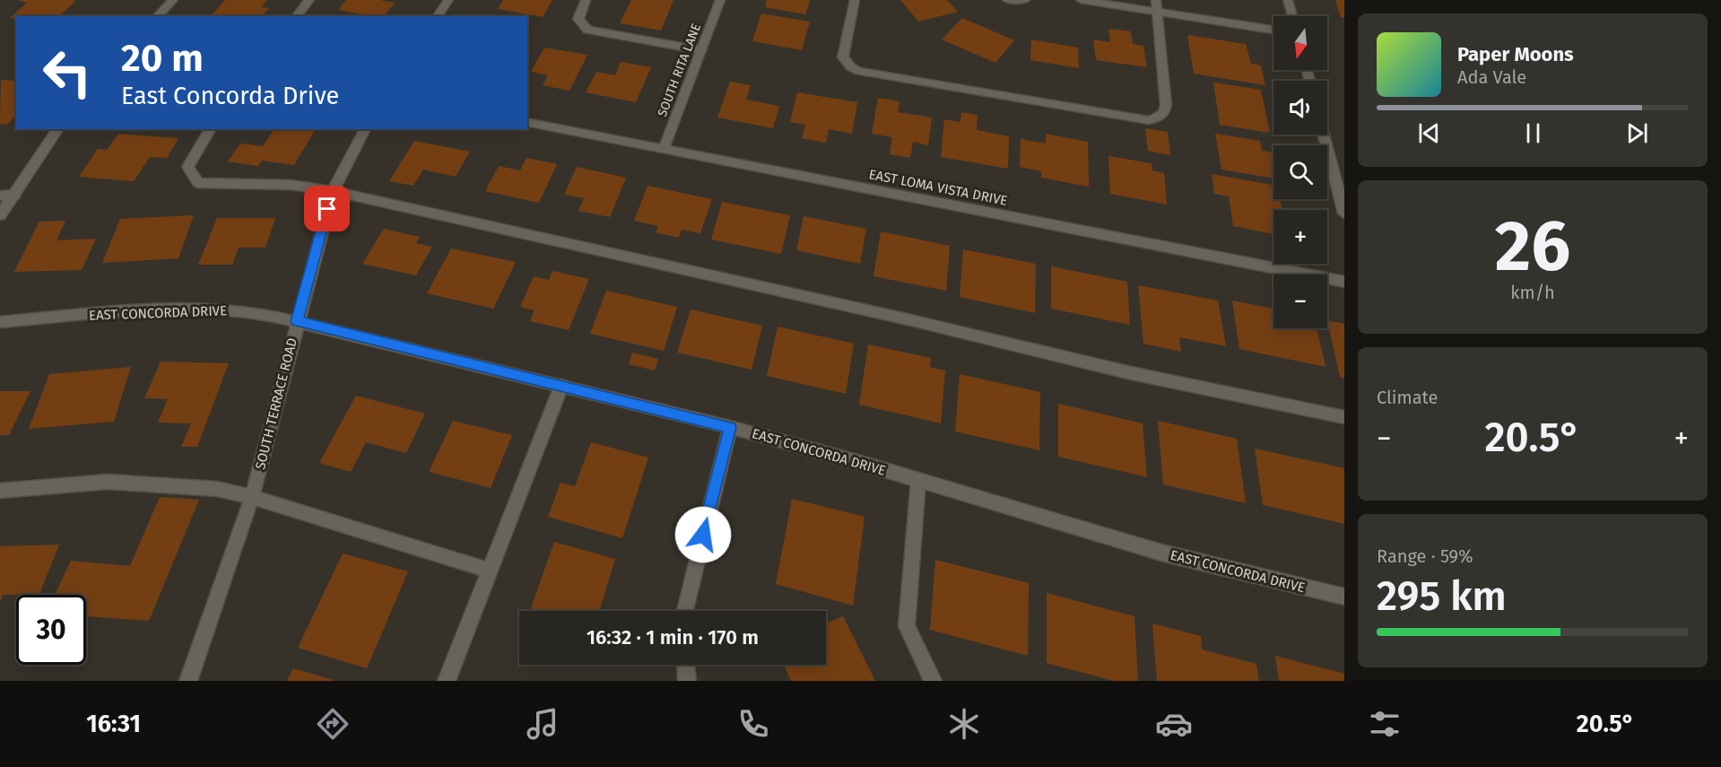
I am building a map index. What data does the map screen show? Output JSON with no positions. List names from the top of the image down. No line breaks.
{"streets":{"street":["SOUTH RITA LANE","EAST LOMA VISTA DRIVE","EAST CONCORDA DRIVE","SOUTH TERRACE ROAD"]},"crossings":[["SOUTH RITA LANE","EAST LOMA VISTA DRIVE"],["EAST CONCORDA DRIVE","SOUTH TERRACE ROAD"]],"north":"bottom","page":{"map_buttons":["+","−"],"turn":["20 m","East Concorda Drive"],"song":["Paper Moons","Ada Vale"],"tile":[["26","km/h"],"Climate",["Range · 59%","295 km"]],"heat":["−","20.5°","+"],"limit":"30","trip":"16:32 · 1 min · 170 m","tabs":["16:31","20.5°"]}}
